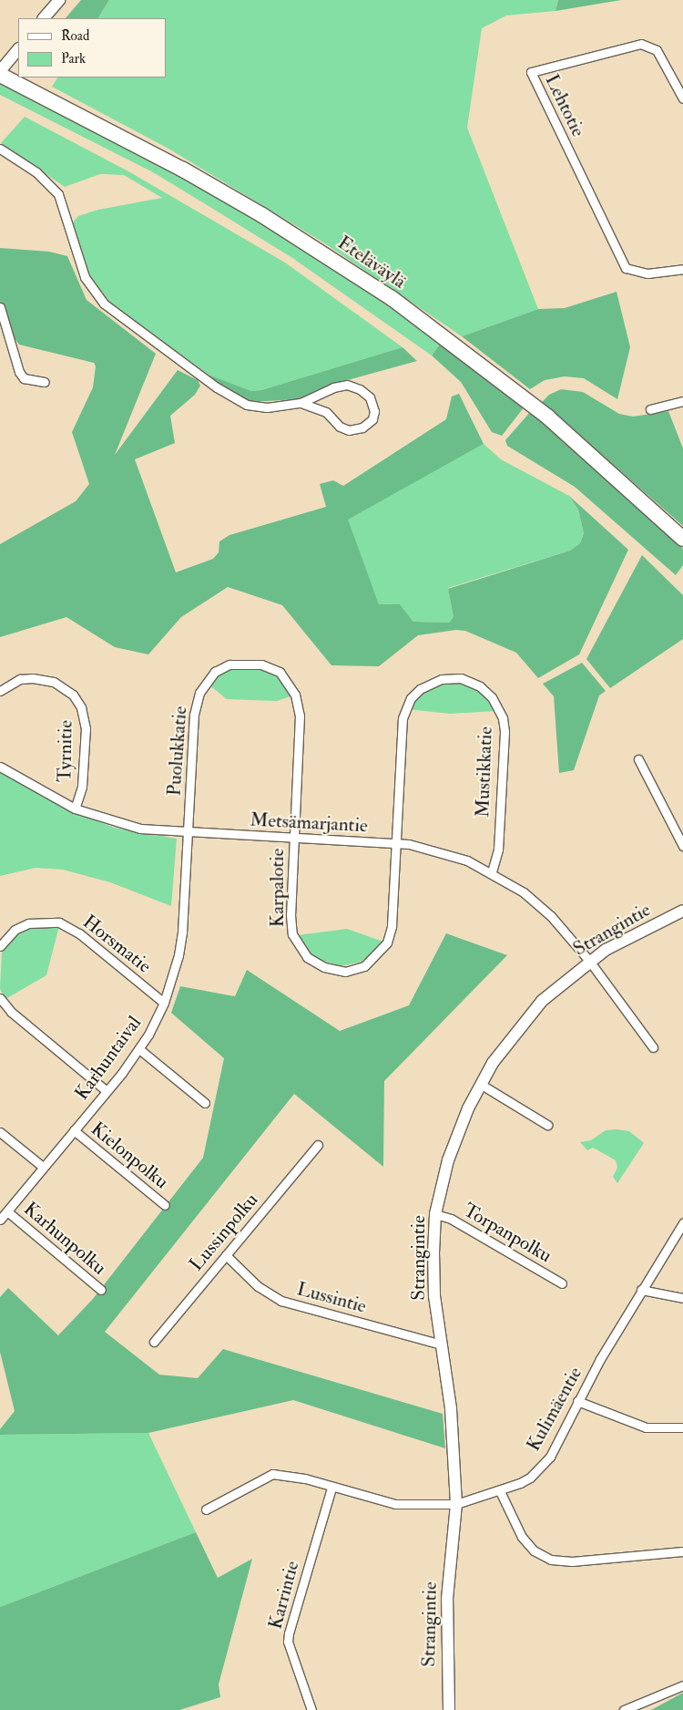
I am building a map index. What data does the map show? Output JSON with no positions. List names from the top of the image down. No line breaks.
{"streets":{"highway":["Eteläväylä"],"street":["Lehtotie","Tyrnitie","Puolukkatie","Mustikkatie","Metsämarjantie","Karpalotie","Strangintie","Horsmatie","Karhuntaival","Kielonpolku","Lussinpolku","Torpanpolku","Karhunpolku","Lussintie","Kulimäentie","Karrintie"]},"crossings":[["Tyrnitie","Metsämarjantie"],["Puolukkatie","Mustikkatie"],["Puolukkatie","Metsämarjantie"],["Puolukkatie","Karpalotie"],["Puolukkatie","Karhuntaival"],["Mustikkatie","Metsämarjantie"],["Mustikkatie","Karpalotie"],["Metsämarjantie","Karpalotie"],["Metsämarjantie","Strangintie"],["Metsämarjantie","Karhuntaival"],["Strangintie","Torpanpolku"],["Strangintie","Lussintie"],["Strangintie","Kulimäentie"],["Horsmatie","Karhuntaival"],["Karhuntaival","Kielonpolku"],["Karhuntaival","Karhunpolku"],["Lussinpolku","Lussintie"],["Kulimäentie","Karrintie"]],"legend":["Road","Park"]}
